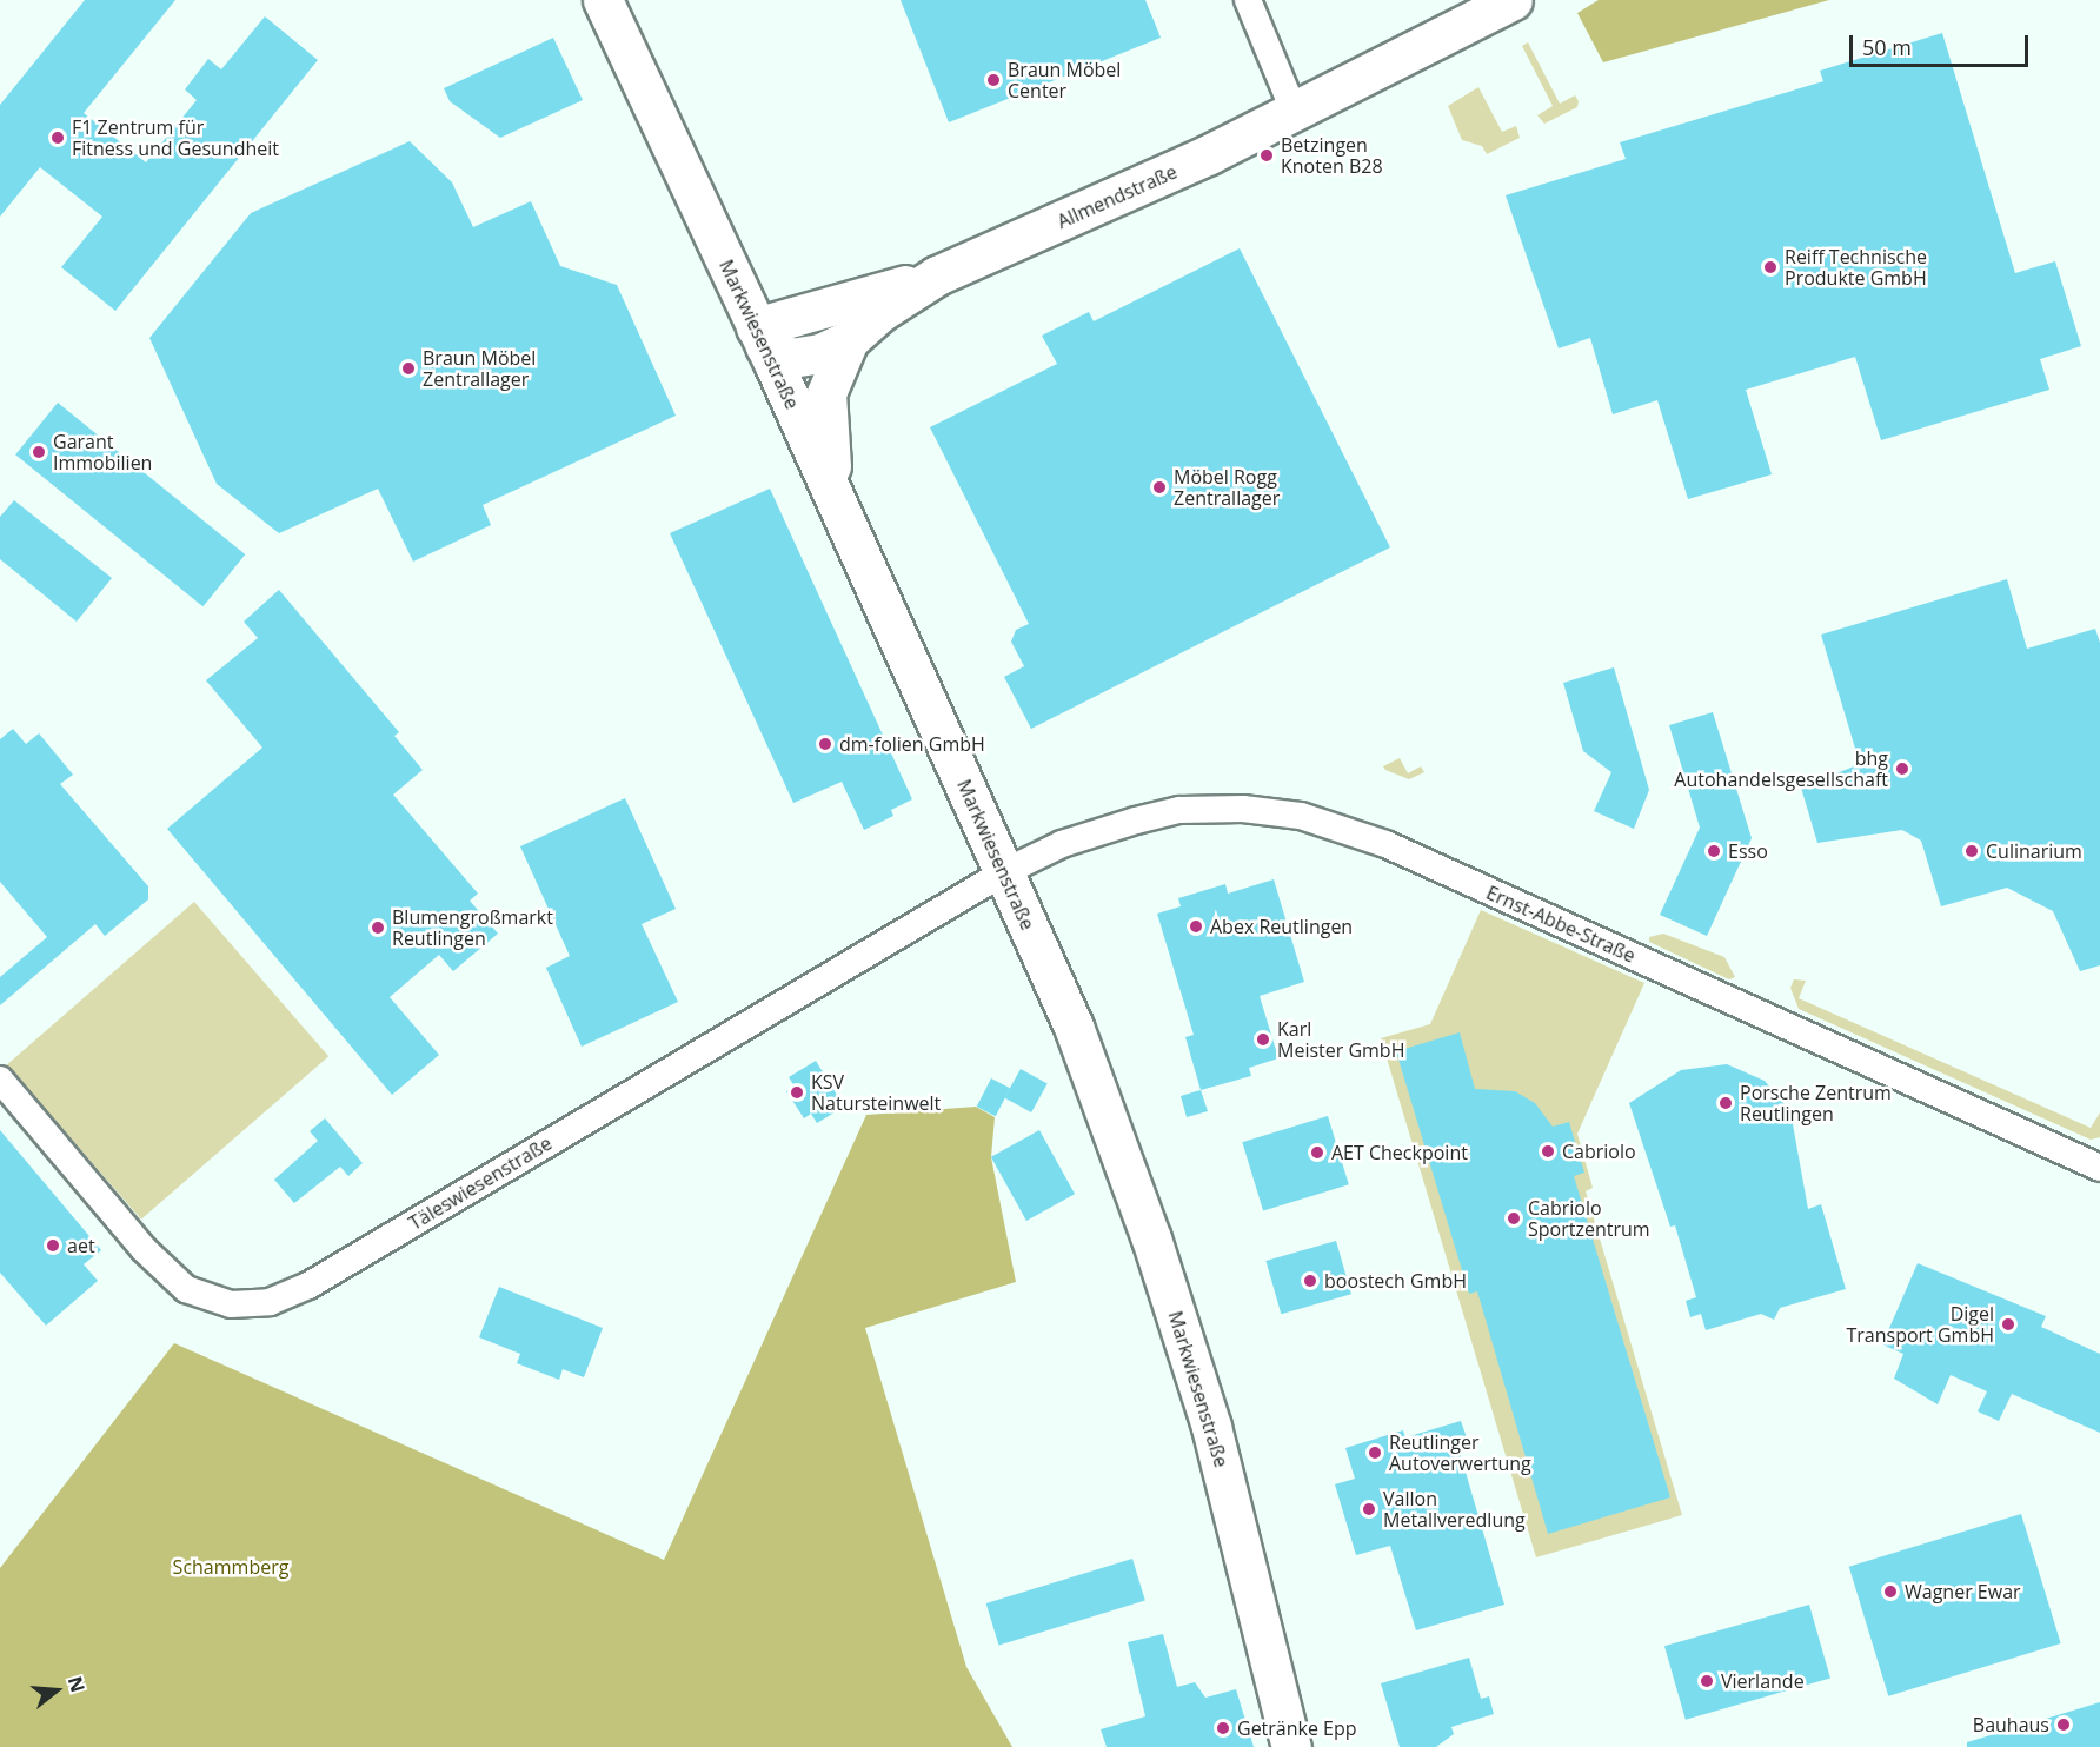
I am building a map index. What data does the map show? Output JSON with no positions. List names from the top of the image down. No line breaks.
{"streets":{"street":["Allmendstraße","Markwiesenstraße","Ernst-Abbe-Straße","Täleswiesenstraße"]},"crossings":[["Allmendstraße","Markwiesenstraße"],["Markwiesenstraße","Ernst-Abbe-Straße"],["Markwiesenstraße","Täleswiesenstraße"],["Ernst-Abbe-Straße","Täleswiesenstraße"]],"parks":["Schammberg"],"places":["Braun Möbel Center","F1 Zentrum für Fitness und Gesundheit","Betzingen Knoten B28","Reiff Technische Produkte GmbH","Braun Möbel Zentrallager","Garant Immobilien","Möbel Rogg Zentrallager","dm-folien GmbH","bhg Autohandelsgesellschaft","Esso","Culinarium","Abex Reutlingen","Blumengroßmarkt Reutlingen","Karl Meister GmbH","KSV Natursteinwelt","Porsche Zentrum Reutlingen","Cabriolo","AET Checkpoint","Cabriolo Sportzentrum","aet","boostech GmbH","Digel Transport GmbH","Reutlinger Autoverwertung","Vallon Metallveredlung","Wagner Ewar","Vierlande","Bauhaus","Getränke Epp"],"scale_bar":"50 m","north":"right"}
